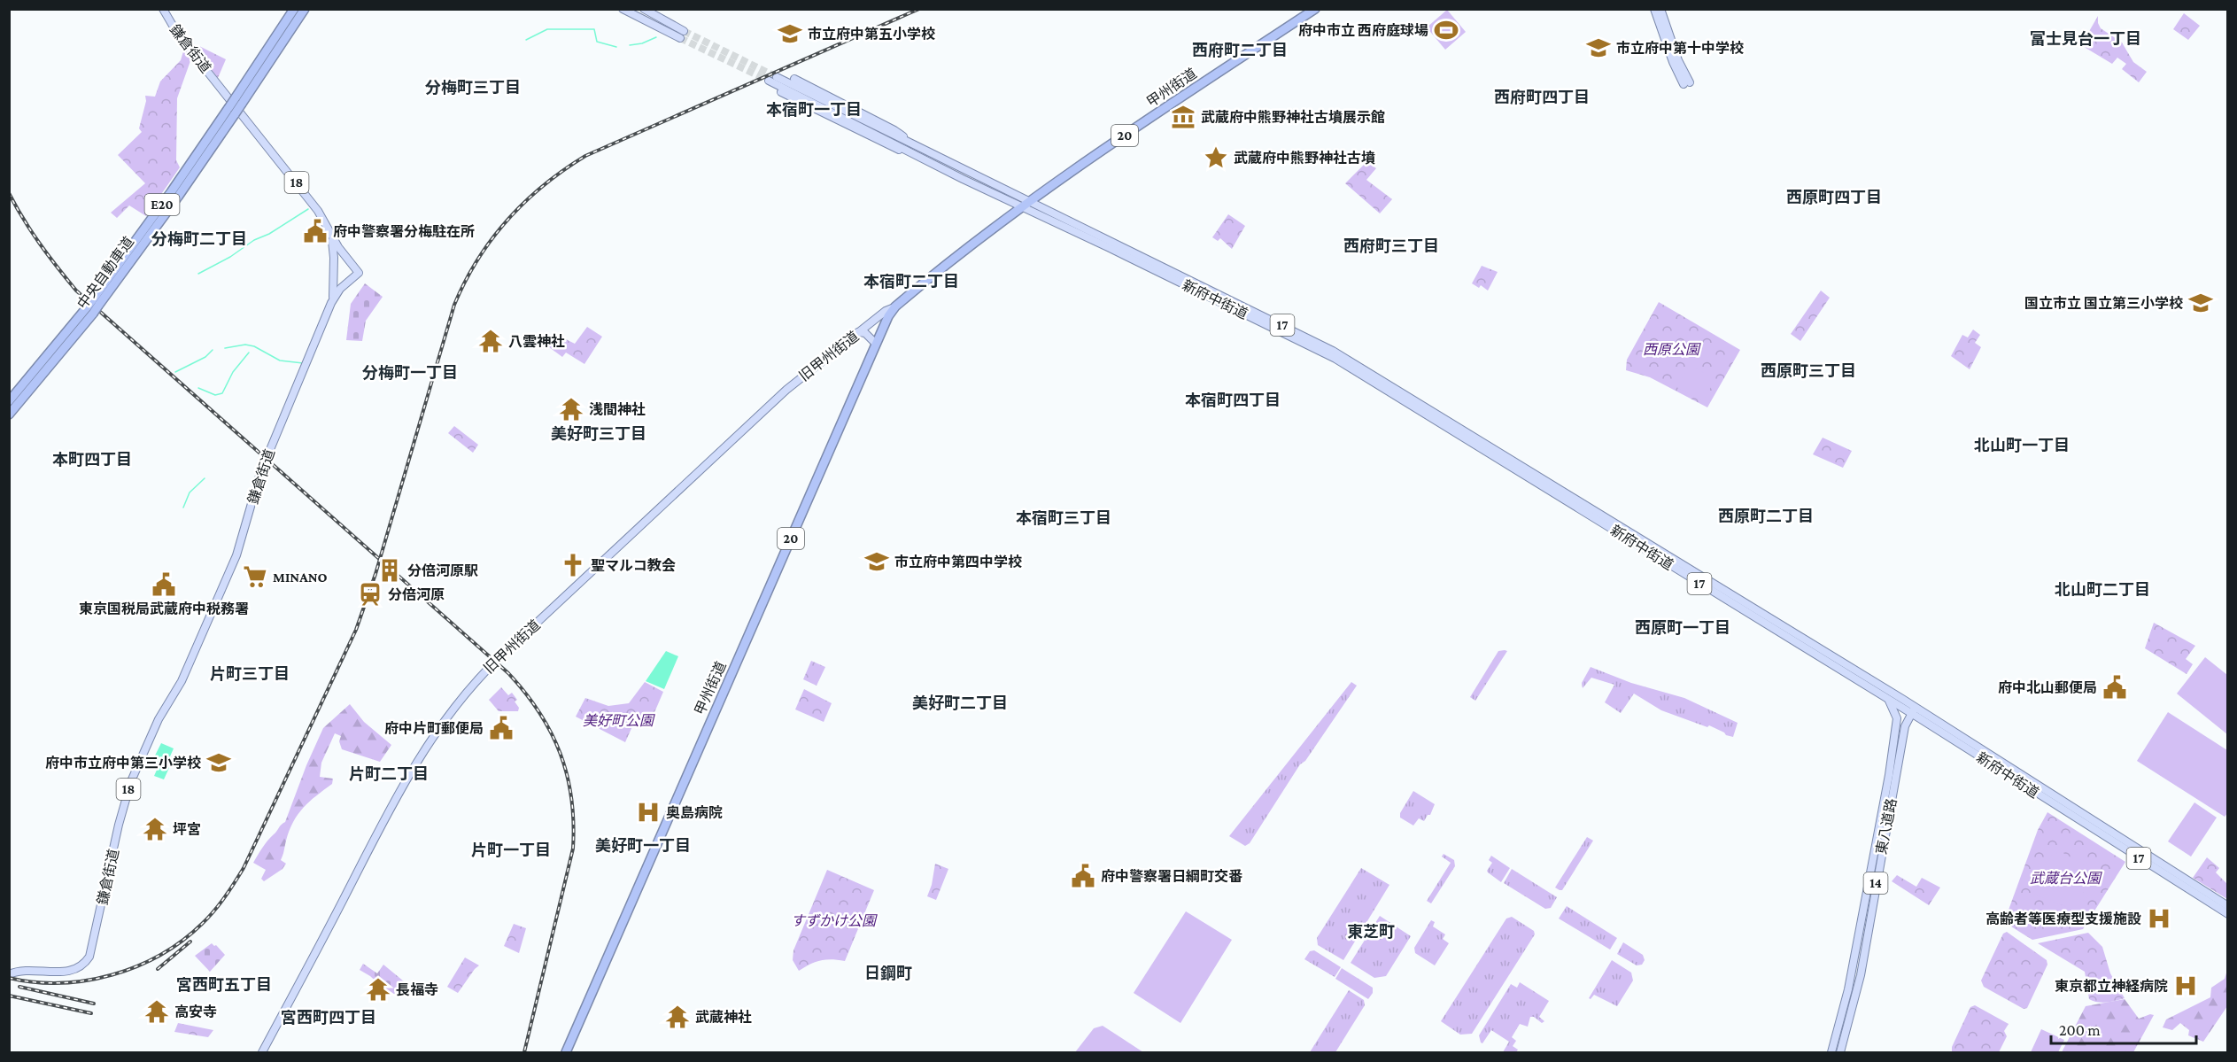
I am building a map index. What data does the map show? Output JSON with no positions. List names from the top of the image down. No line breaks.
{"streets":{"highway":["甲州街道","20","E20","中央自動車道"],"main road":["鎌倉街道","18","新府中街道","17","旧甲州街道","東八道路","14"]},"crossings":[["鎌倉街道","18"],["甲州街道","20"],["甲州街道","新府中街道"],["甲州街道","旧甲州街道"],["20","新府中街道"],["20","旧甲州街道"],["新府中街道","東八道路"]],"districts":["富士見台一丁目","西府町二丁目","分梅町三丁目","西府町四丁目","本宿町一丁目","西原町四丁目","分梅町二丁目","西府町三丁目","本宿町二丁目","西原町三丁目","分梅町一丁目","本宿町四丁目","美好町三丁目","北山町一丁目","本町四丁目","西原町二丁目","本宿町三丁目","北山町二丁目","西原町一丁目","片町三丁目","美好町二丁目","片町二丁目","美好町一丁目","片町一丁目","東芝町","日鋼町","宮西町五丁目","宮西町四丁目"],"parks":["西原公園","美好町公園","武蔵台公園","すずかけ公園"],"places":{"sports":["府中市立 西府庭球場"],"school or university":["市立府中第五小学校","市立府中第十中学校","国立市立 国立第三小学校","市立府中第四中学校","府中市立府中第三小学校"],"museum":["武蔵府中熊野神社古墳展示館"],"place":["武蔵府中熊野神社古墳"],"public building":["府中警察署分梅駐在所","東京国税局武蔵府中税務署","府中北山郵便局","府中片町郵便局","府中警察署日綱町交番"],"temple":["八雲神社","浅間神社","坪宮","長福寺","高安寺","武蔵神社"],"church":["聖マルコ教会"],"building":["分倍河原駅"],"supermarket":["MINANO"],"station":["分倍河原"],"hospital":["奥島病院","高齢者等医療型支援施設","東京都立神経病院"]},"scale_bar":"200 m"}
